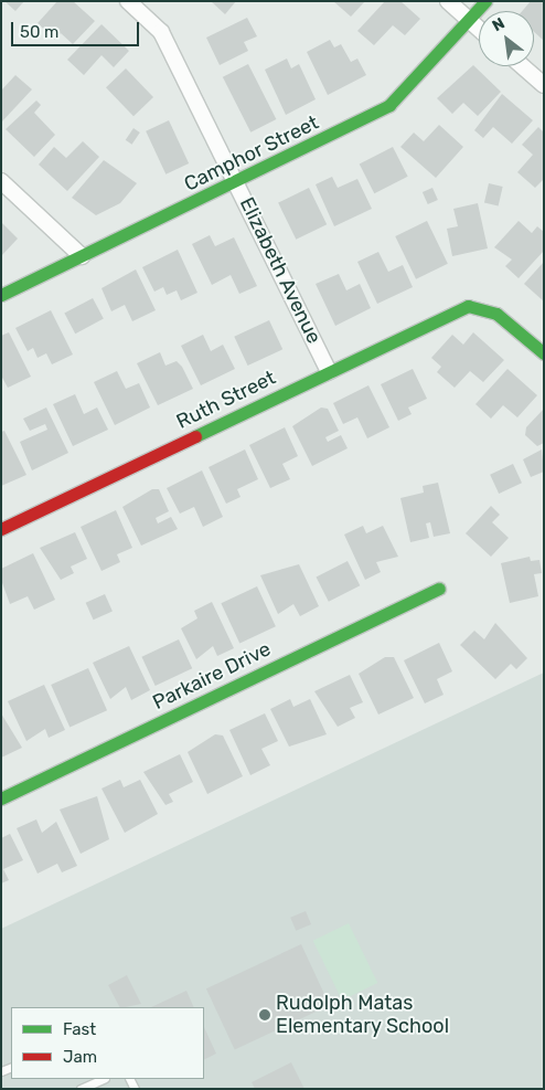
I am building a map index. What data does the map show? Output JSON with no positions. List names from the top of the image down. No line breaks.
{"streets":{"street":["Camphor Street","Elizabeth Avenue","Ruth Street","Parkaire Drive"]},"crossings":[["Camphor Street","Elizabeth Avenue"],["Elizabeth Avenue","Ruth Street"]],"places":["Rudolph Matas Elementary School"],"legend":["Fast","Jam"],"scale_bar":"50 m","north":"top left"}
